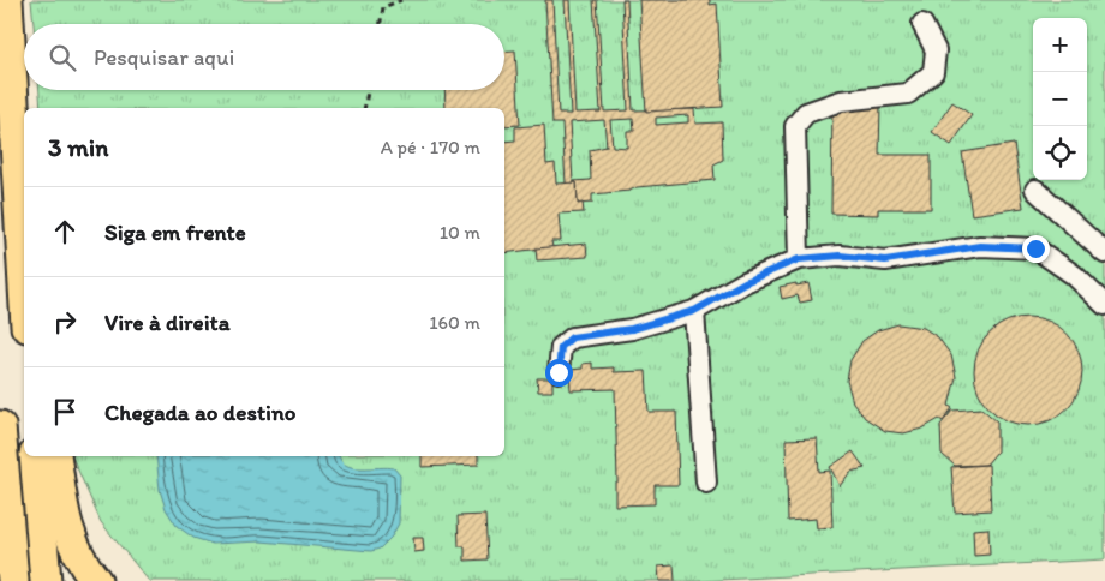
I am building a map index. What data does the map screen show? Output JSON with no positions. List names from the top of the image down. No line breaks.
{"page":{"map_buttons":["+","−"],"search":"Pesquisar aqui","heading":["3 min","A pé · 170 m"],"list":[["Siga em frente","10 m"],["Vire à direita","160 m"],"Chegada ao destino"]}}
